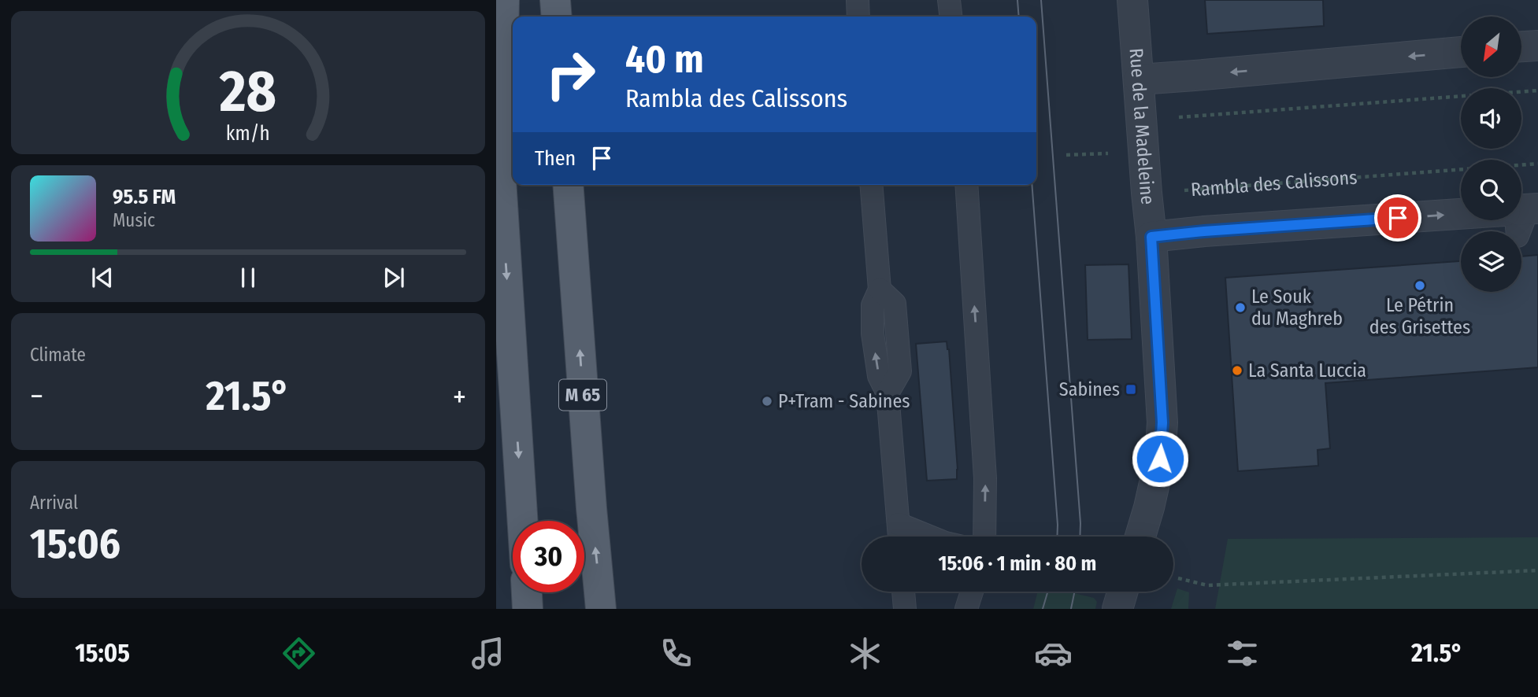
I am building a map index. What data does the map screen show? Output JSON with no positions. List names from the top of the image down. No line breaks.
{"streets":{"main road":["M 65"],"street":["Rue de la Madeleine"],"path":["Rambla des Calissons"]},"places":{"other":["Le Pétrin des Grisettes","Le Souk du Maghreb","La Santa Luccia","P+Tram - Sabines"],"transit":["Sabines"]},"north":"bottom left","page":{"turn":["40 m","Rambla des Calissons"],"then":"Then","song":["95.5 FM","Music"],"tile":["Climate",["Arrival","15:06"]],"heat":["−","21.5°","+"],"limit":"30","trip":"15:06 · 1 min · 80 m","tabs":["15:05","21.5°"],"gauge":["28","km/h"]}}
